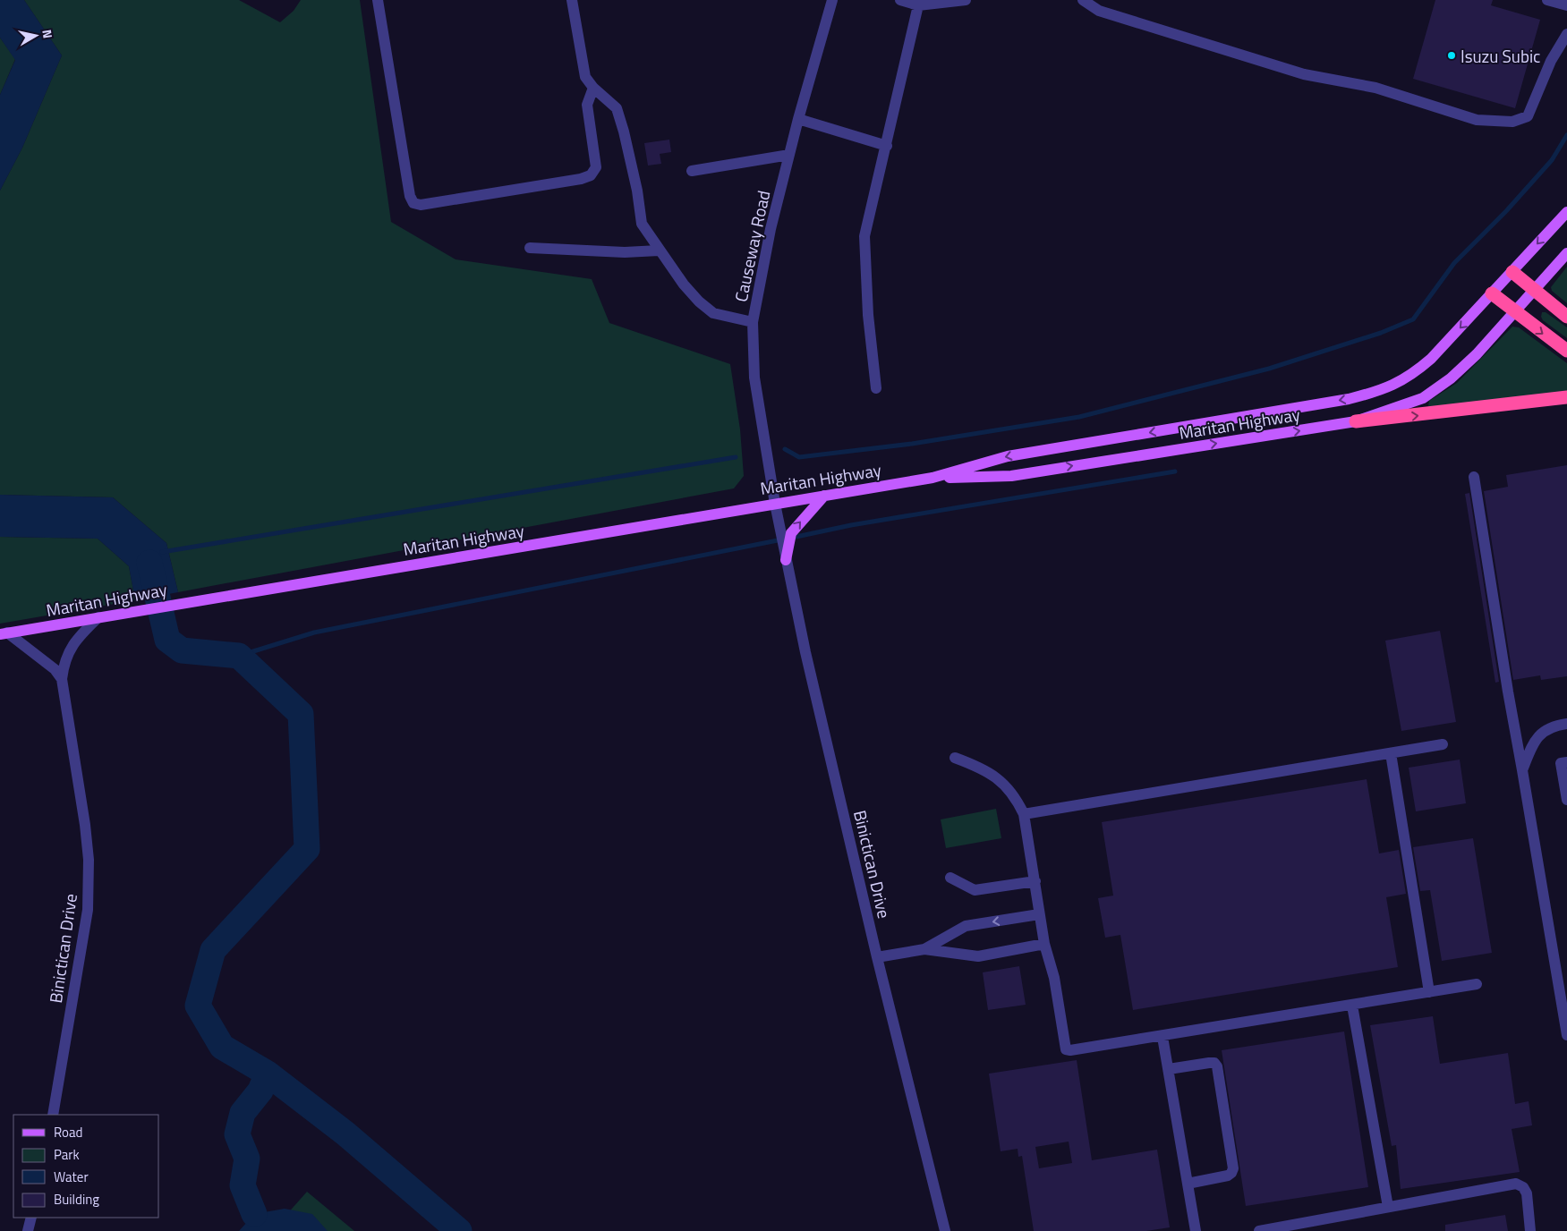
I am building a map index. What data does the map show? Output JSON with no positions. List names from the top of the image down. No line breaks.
{"streets":{"main road":["Maritan Highway"],"street":["Causeway Road","Binictican Drive"]},"crossings":[["Causeway Road","Maritan Highway"],["Causeway Road","Binictican Drive"],["Maritan Highway","Binictican Drive"]],"places":["Isuzu Subic"],"legend":["Road","Park","Water","Building"],"north":"right"}
